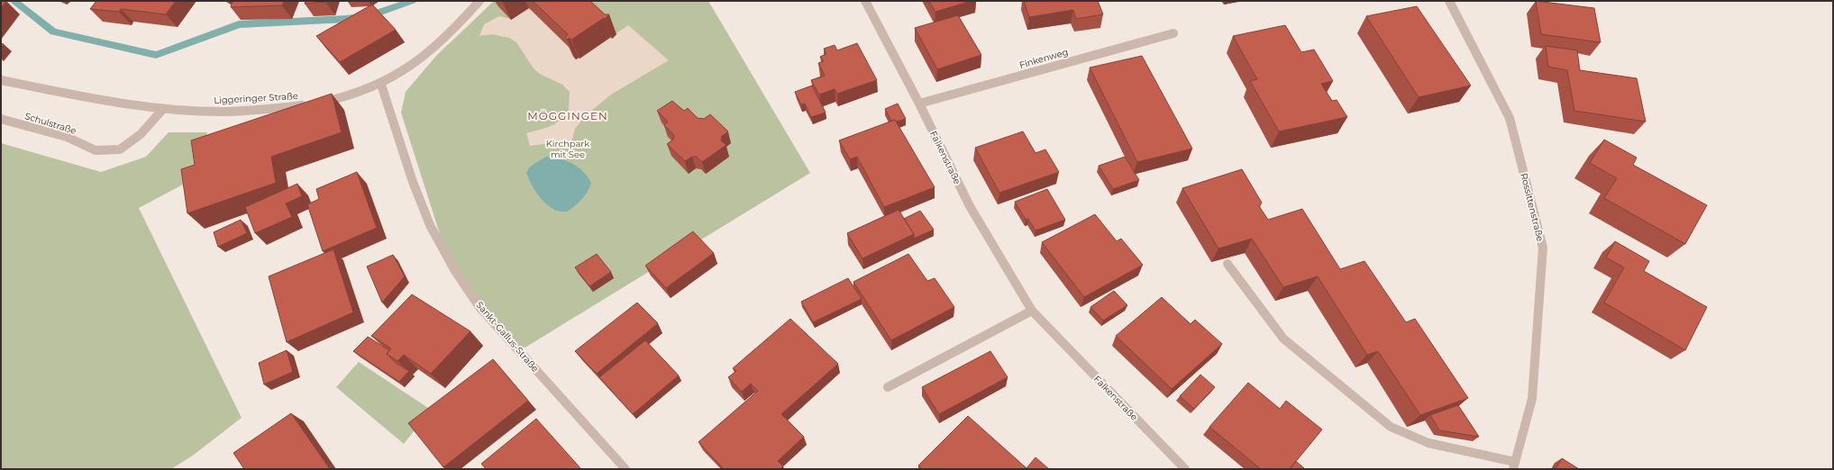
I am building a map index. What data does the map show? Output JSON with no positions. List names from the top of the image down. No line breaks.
{"streets":{"street":["Finkenweg","Liggeringer Straße","Schulstraße","Falkenstraße","Rossittenstraße","Sankt-Gallus-Straße"]},"crossings":[["Finkenweg","Falkenstraße"],["Liggeringer Straße","Schulstraße"],["Liggeringer Straße","Sankt-Gallus-Straße"]],"districts":["MÖGGINGEN"],"parks":["Kirchpark mit See"]}
